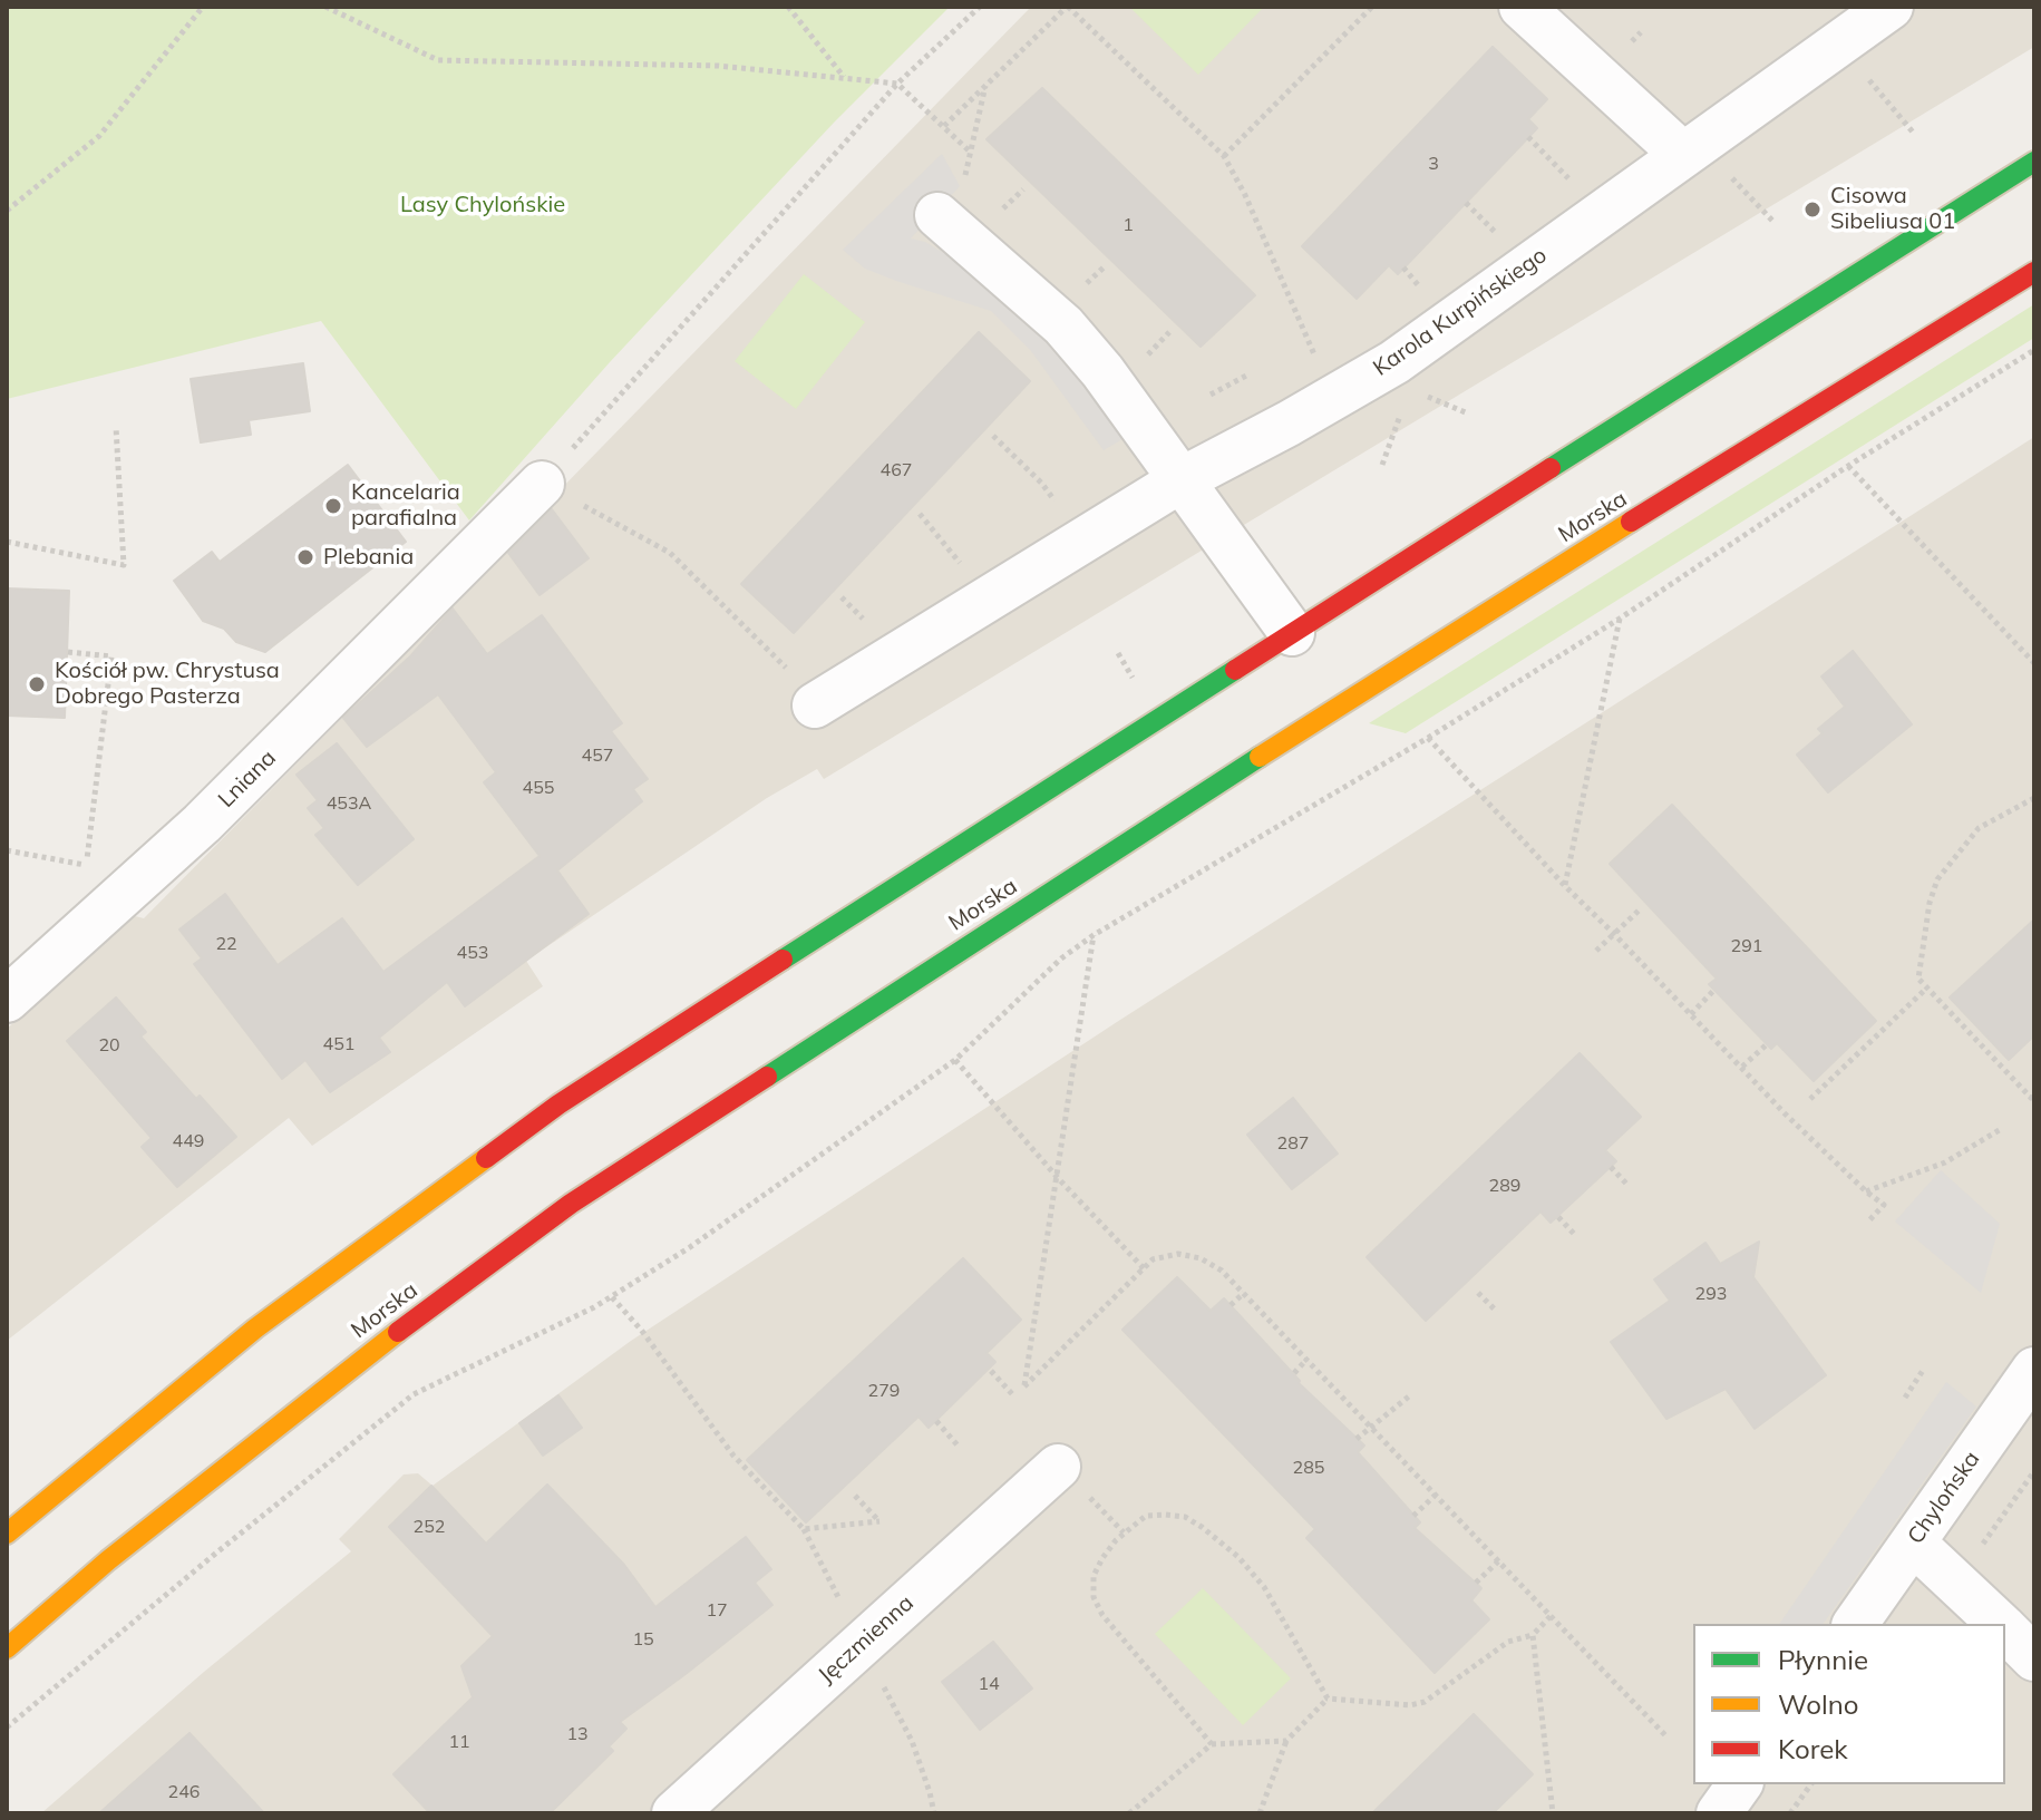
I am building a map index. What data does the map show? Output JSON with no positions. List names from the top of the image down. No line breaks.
{"streets":{"main road":["Morska"],"street":["Karola Kurpińskiego","Lniana","Chylońska","Jęczmienna"]},"parks":["Lasy Chylońskie"],"places":["Cisowa Sibeliusa 01","Kancelaria parafialna","Plebania","Kościół pw. Chrystusa Dobrego Pasterza"],"house_numbers":["3","1","467","457","455","453A","22","291","453","451","20","449","287","289","293","279","285","252","17","15","14","13","11","246"],"legend":["Płynnie","Wolno","Korek"]}
